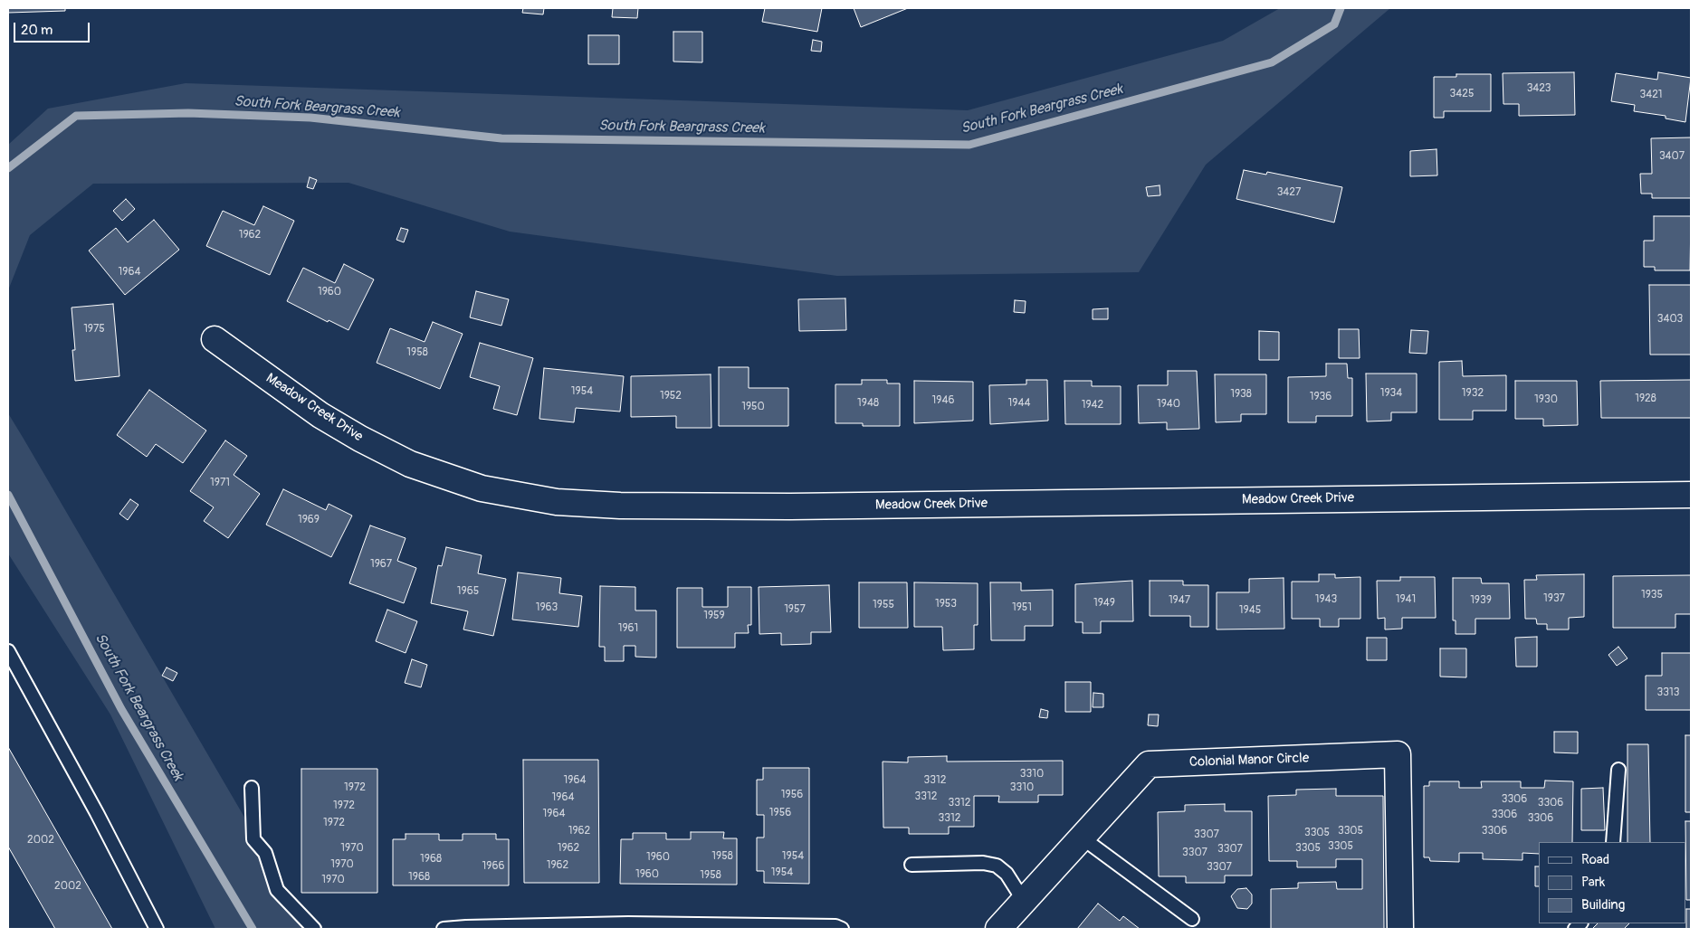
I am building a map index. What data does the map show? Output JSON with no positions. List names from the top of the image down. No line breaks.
{"streets":{"street":["Meadow Creek Drive","Colonial Manor Circle"]},"water":["South Fork Beargrass Creek"],"house_numbers":["3423","3425","3421","3407","3427","1962","1964","1960","3403","1975","1958","1954","1934","1932","1938","1952","1936","1928","1930","1946","1948","1944","1940","1942","1950","1971","1969","1967","1965","1935","1937","1943","1941","1947","1939","1949","1953","1955","1963","1951","1957","1945","1959","1961","3313","3310","1964","3312","1972","3310","1956","3312","1964","3306","3312","3306","1972","1956","1964","3306","3312","3306","1972","1962","3305","3306","3305","3307","2002","3305","1970","1962","3305","3307","3307","1958","1954","1960","1968","1970","1962","1966","3307","1954","1960","1958","1968","1970","2002"],"legend":["Road","Park","Building"],"scale_bar":"20 m"}
